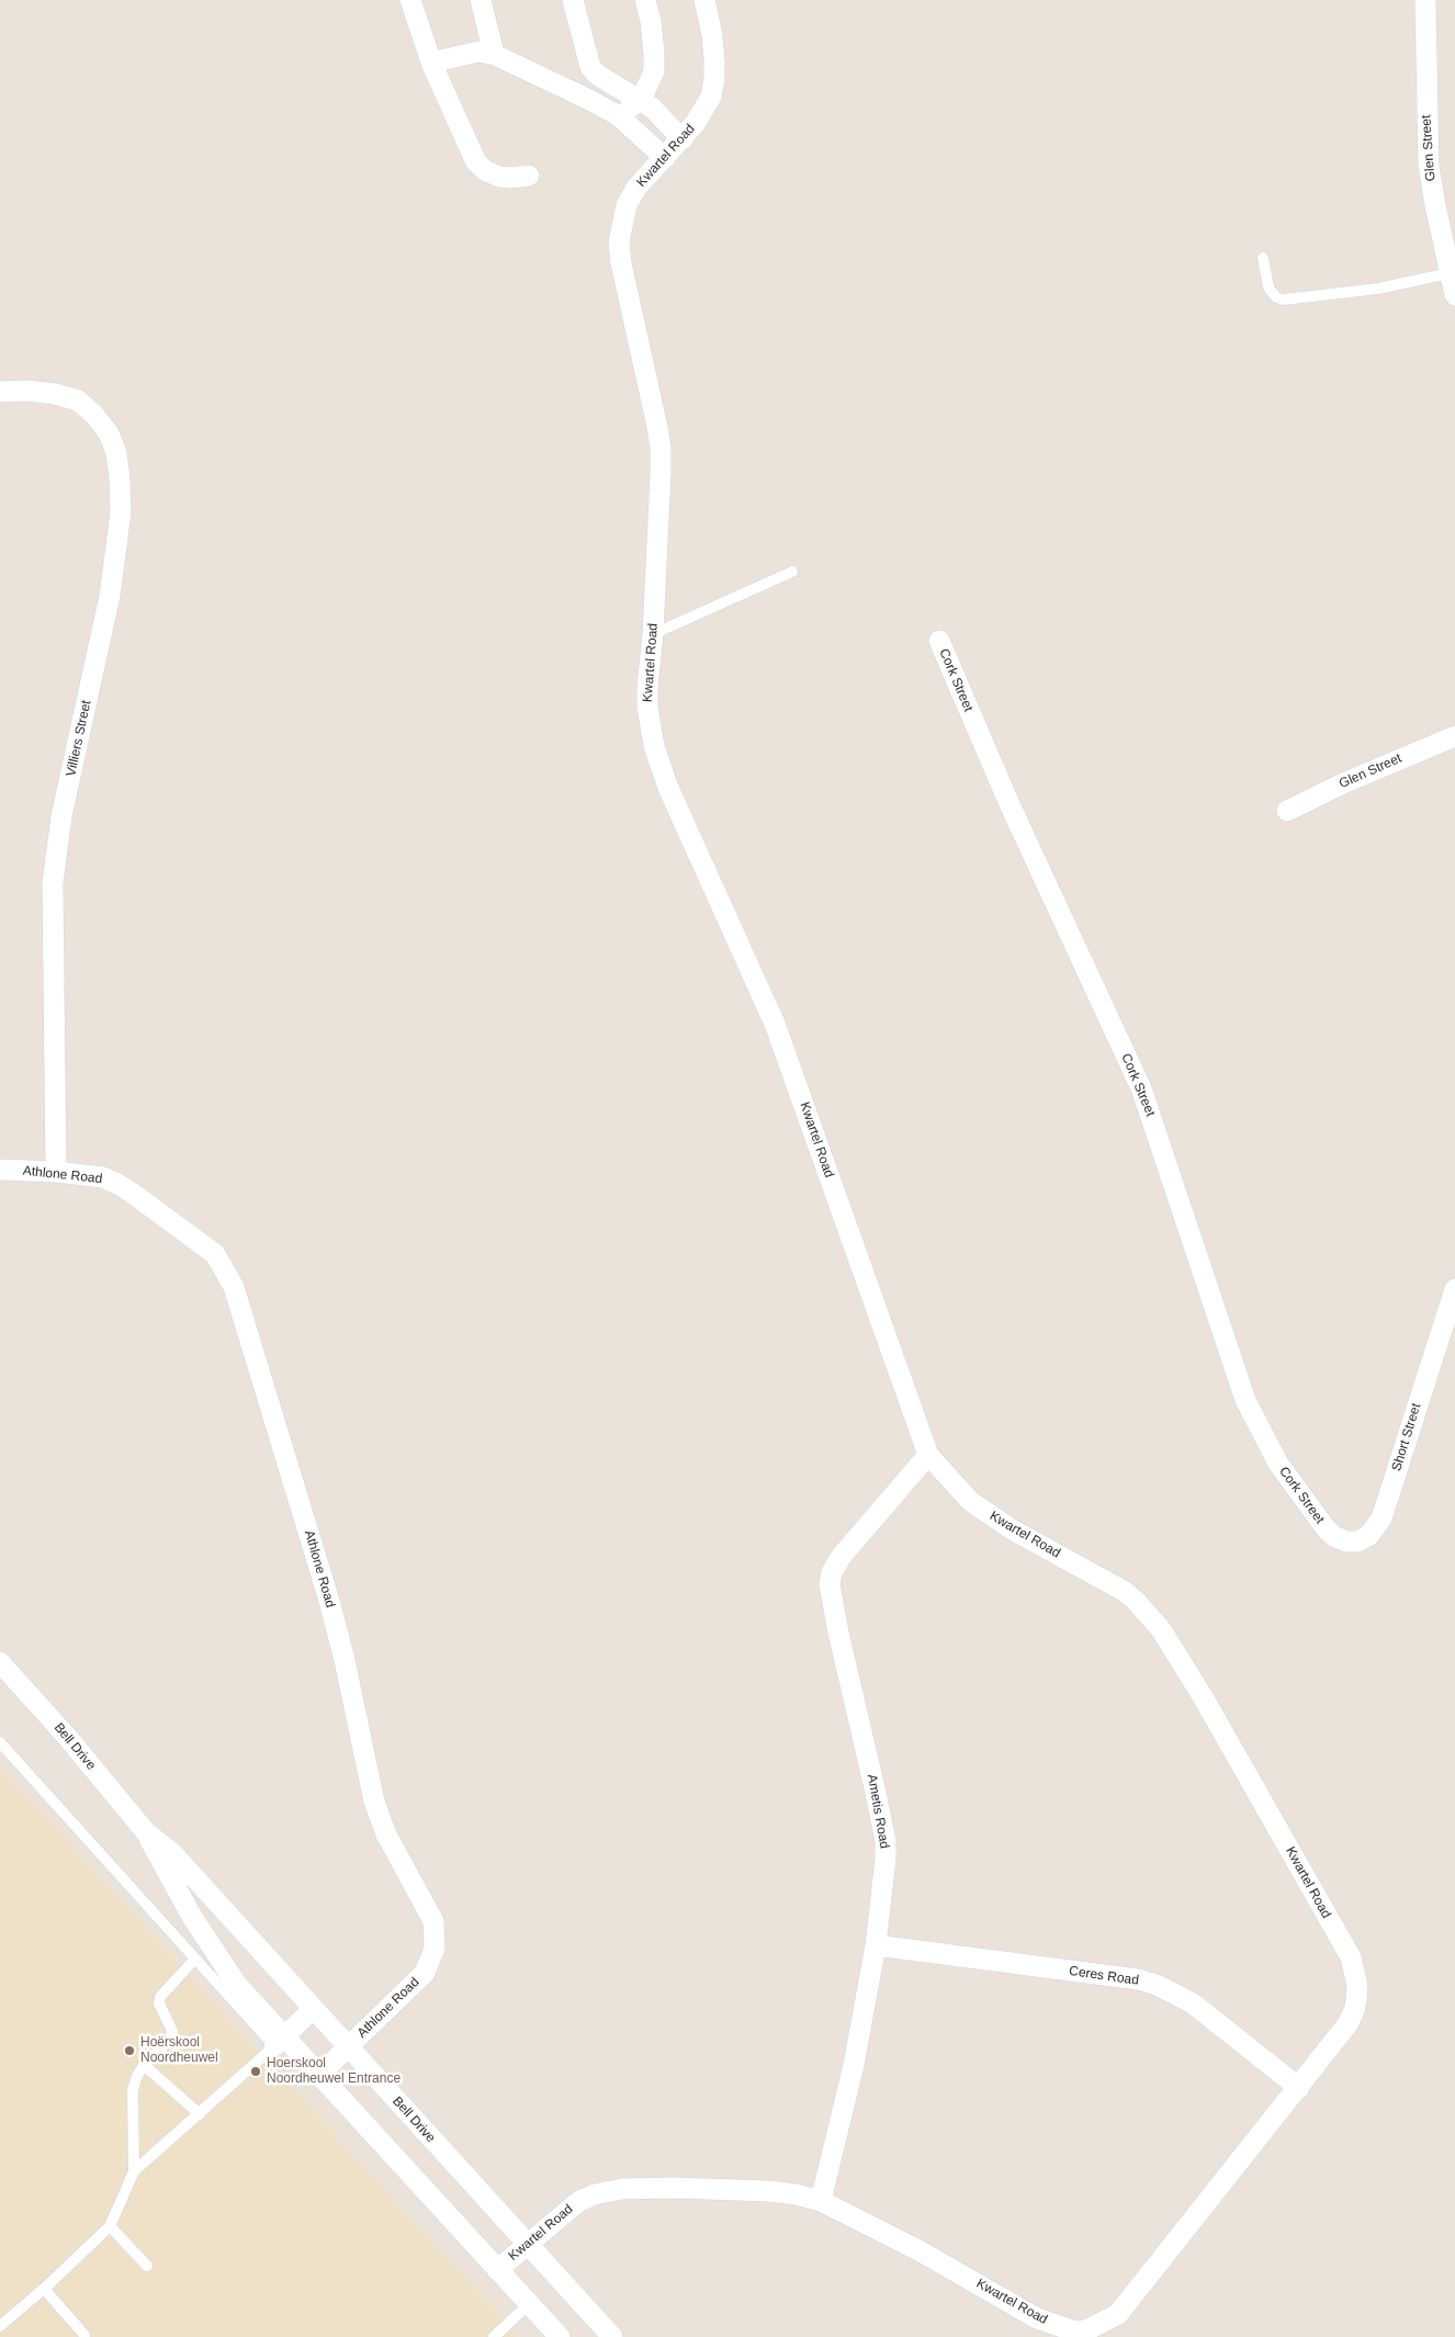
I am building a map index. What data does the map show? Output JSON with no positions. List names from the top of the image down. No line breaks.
{"streets":{"street":["Glen Street","Kwartel Road","Cork Street","Villiers Street","Athlone Road","Short Street","Bell Drive","Ametis Road","Ceres Road"]},"crossings":[["Kwartel Road","Bell Drive"],["Kwartel Road","Ametis Road"],["Kwartel Road","Ceres Road"],["Cork Street","Short Street"],["Villiers Street","Athlone Road"],["Athlone Road","Bell Drive"],["Ametis Road","Ceres Road"]],"places":["Hoërskool Noordheuwel","Hoerskool Noordheuwel Entrance"]}
